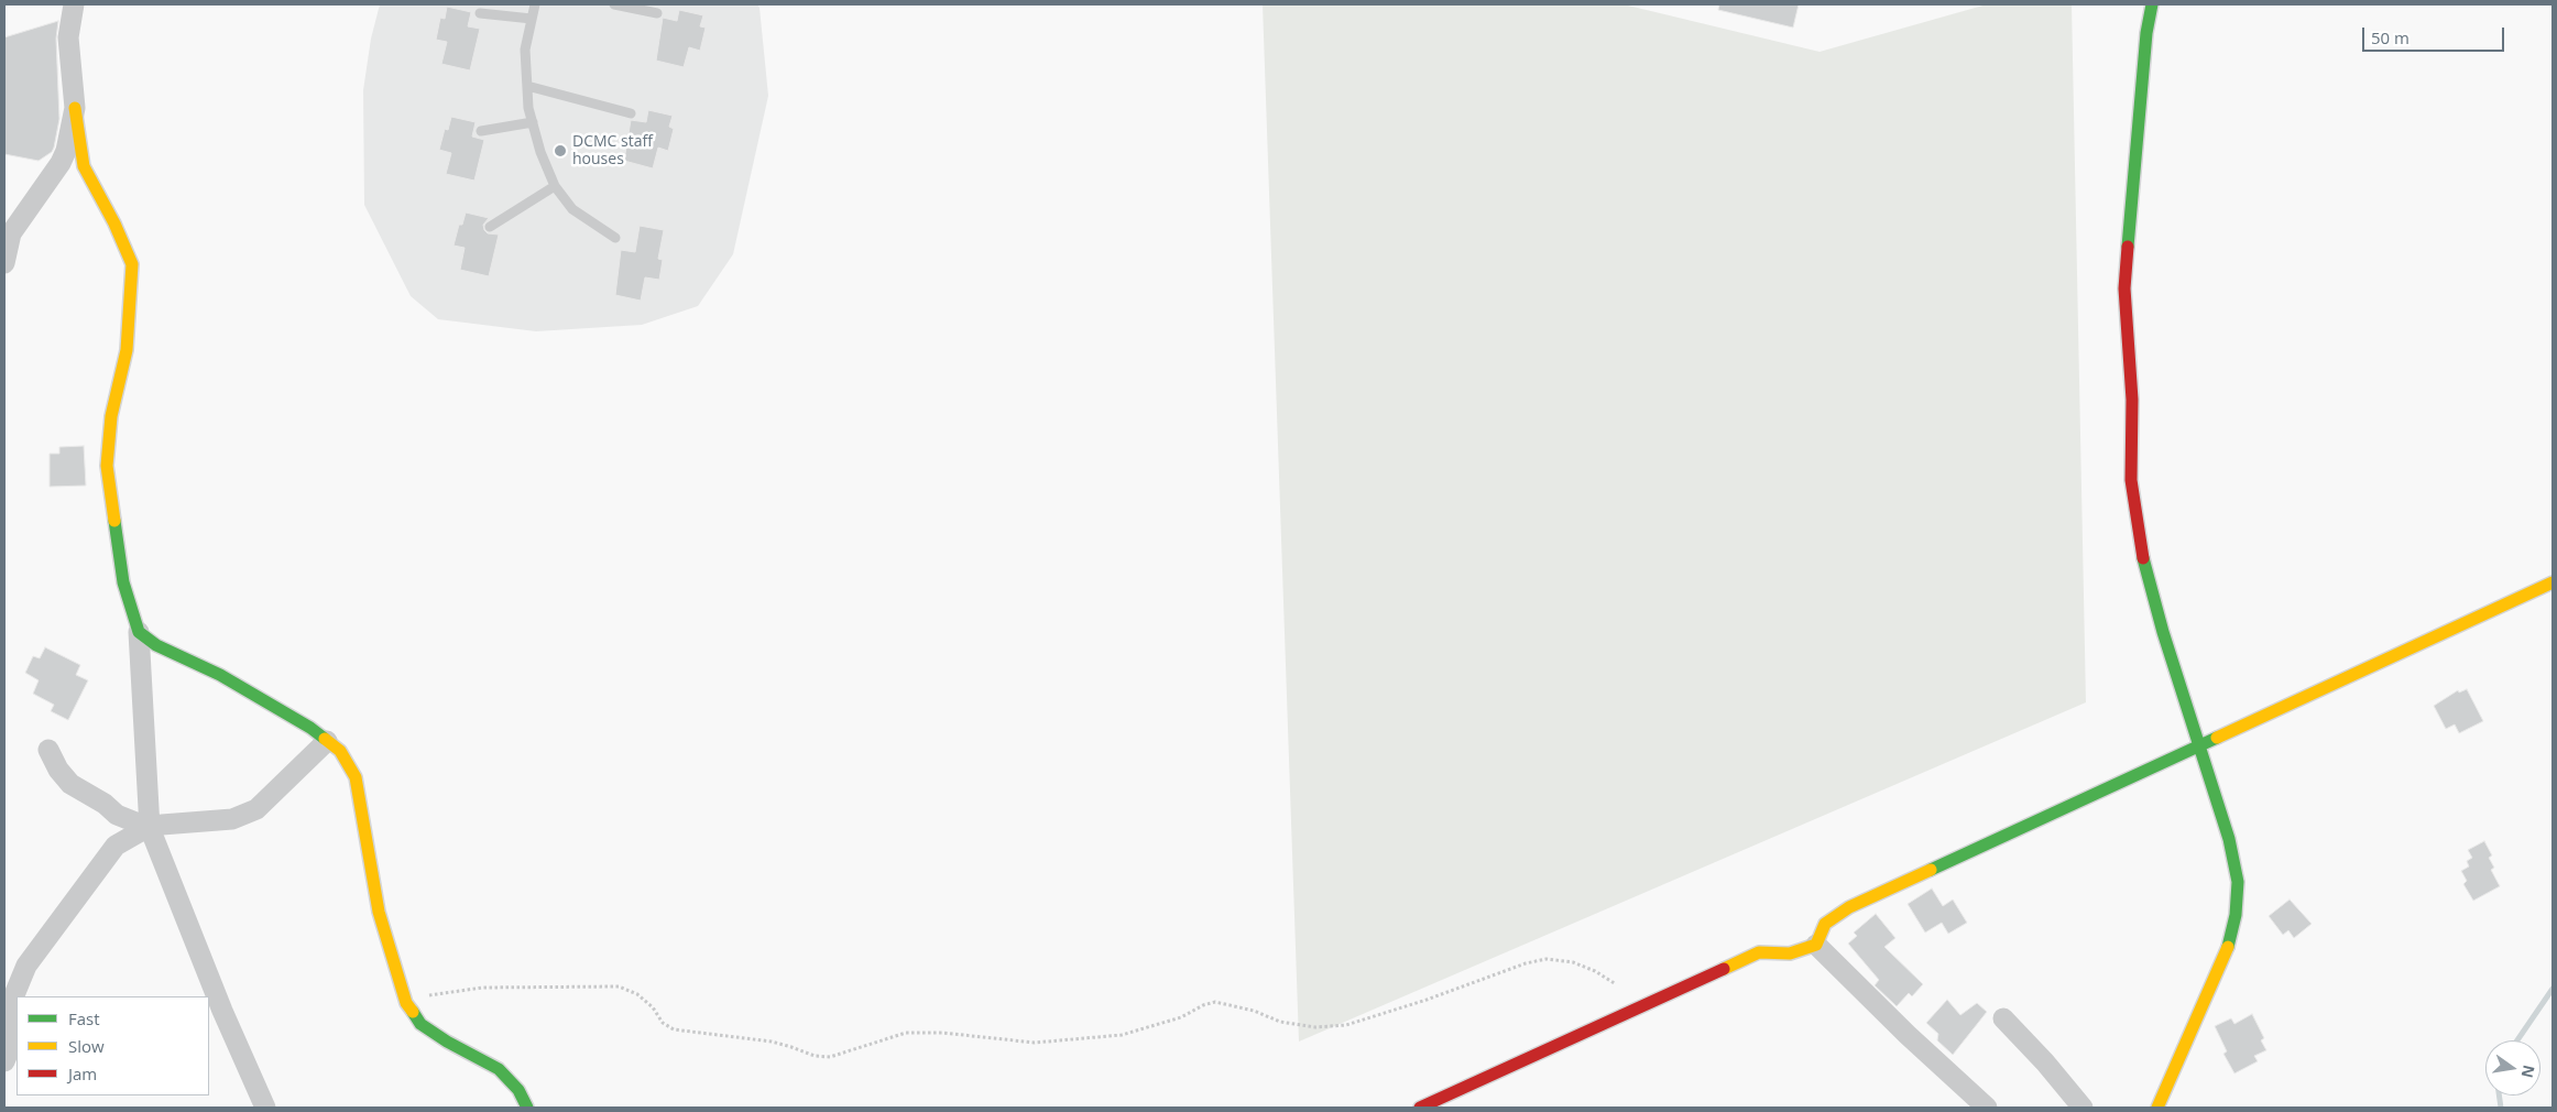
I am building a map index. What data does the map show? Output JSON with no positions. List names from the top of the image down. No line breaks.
{"places":["DCMC staff houses"],"legend":["Fast","Slow","Jam"],"scale_bar":"50 m","north":"right"}
